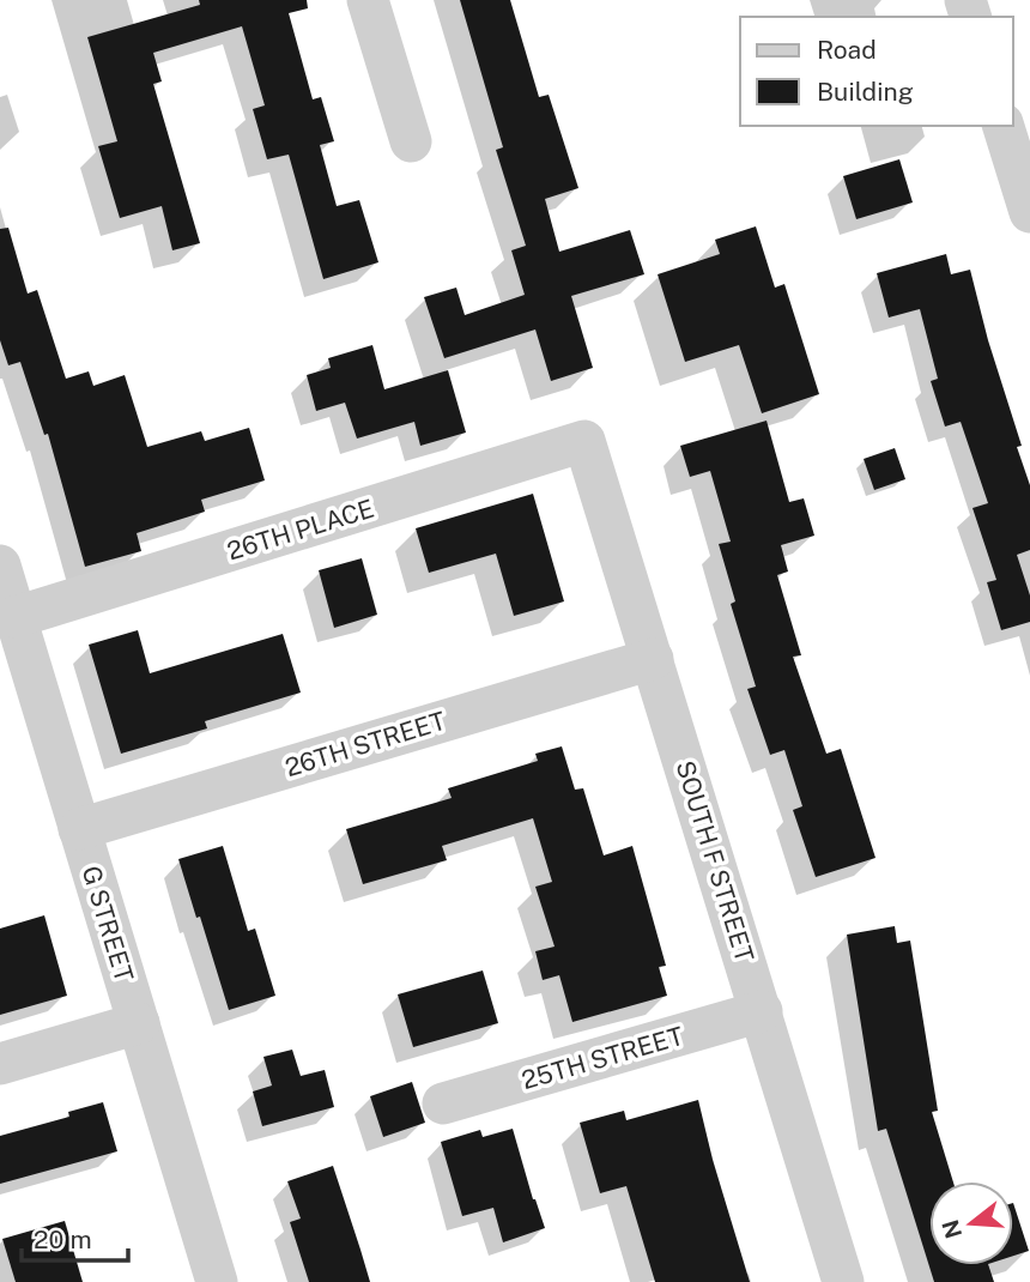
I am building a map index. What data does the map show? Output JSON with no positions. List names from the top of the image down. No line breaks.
{"streets":{"street":["26TH PLACE","26TH STREET","SOUTH F STREET","G STREET","25TH STREET"]},"crossings":[["26TH PLACE","SOUTH F STREET"],["26TH PLACE","G STREET"],["26TH STREET","SOUTH F STREET"],["26TH STREET","G STREET"],["SOUTH F STREET","25TH STREET"]],"legend":["Road","Building"],"scale_bar":"20 m","north":"left"}
